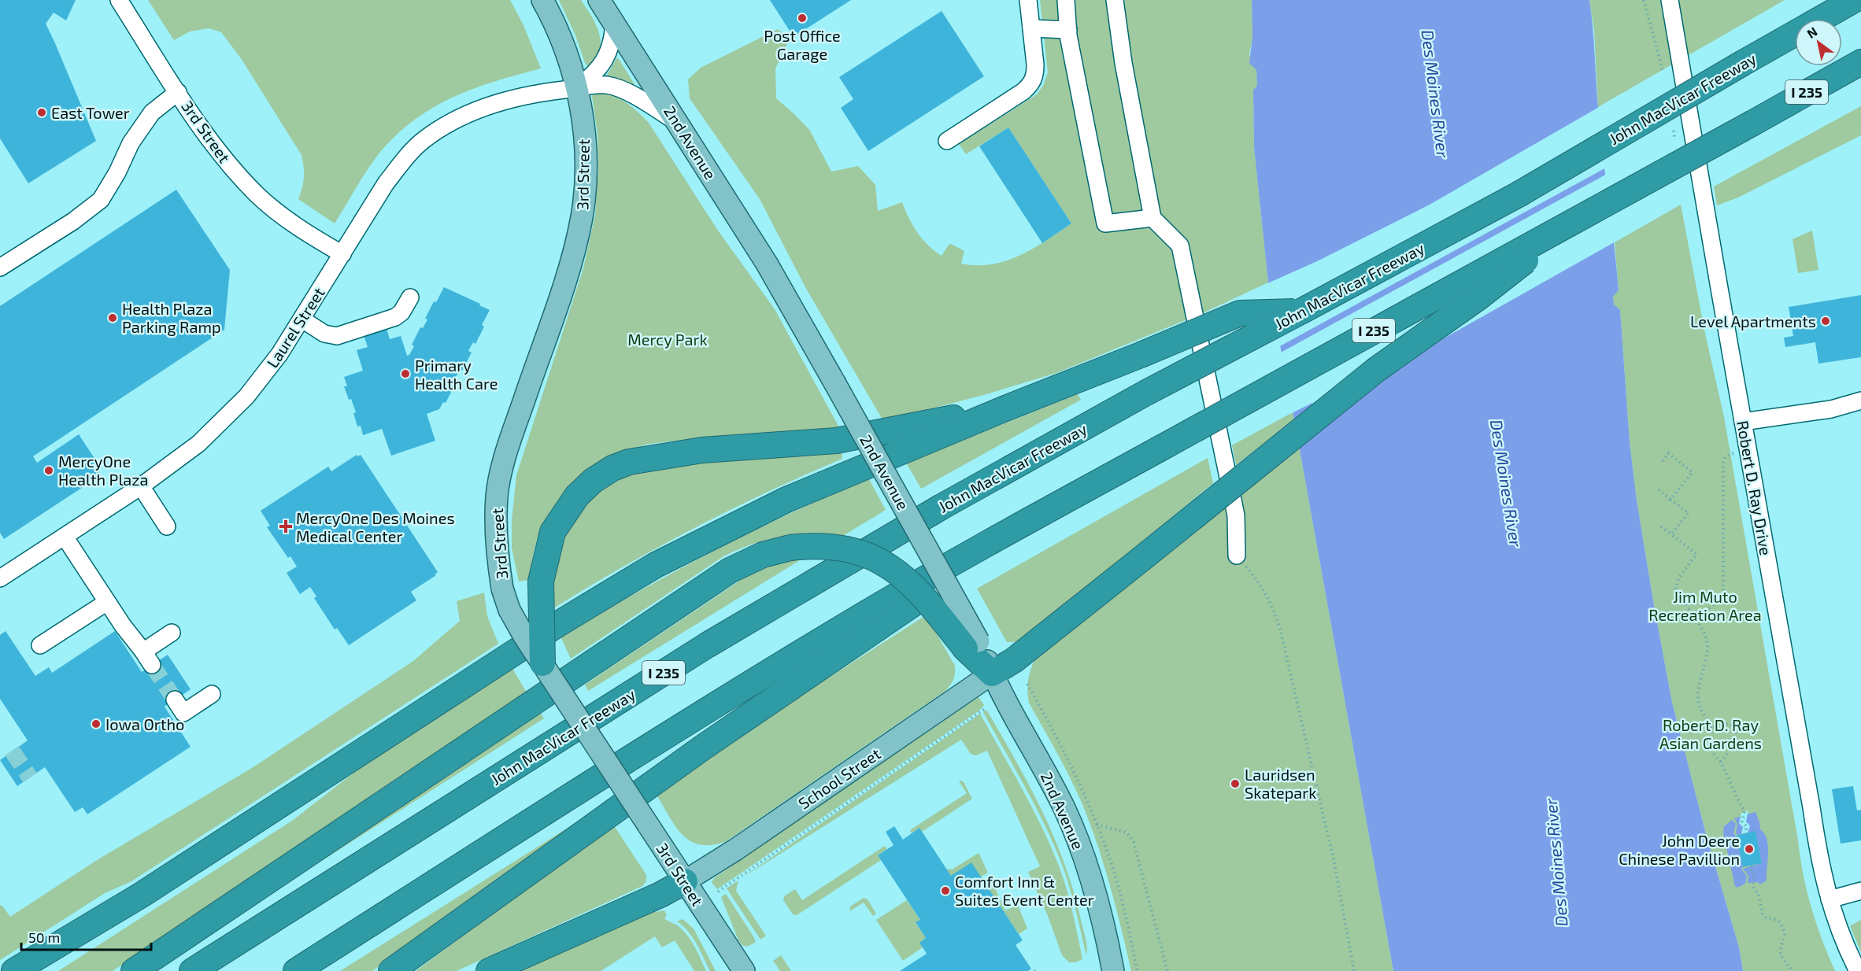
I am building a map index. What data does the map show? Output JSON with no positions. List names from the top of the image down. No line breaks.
{"streets":{"highway":["I 235","John MacVicar Freeway"],"main road":["3rd Street","2nd Avenue","School Street"],"street":["Laurel Street","Robert D. Ray Drive"]},"crossings":[["3rd Street","Laurel Street"],["3rd Street","School Street"],["2nd Avenue","Laurel Street"],["2nd Avenue","School Street"]],"water":["Des Moines River"],"parks":["Mercy Park","Jim Muto Recreation Area","Robert D. Ray Asian Gardens"],"places":{"other":["Post Office Garage","East Tower","Health Plaza Parking Ramp","Level Apartments","Primary Health Care","MercyOne Health Plaza","Iowa Ortho","Lauridsen Skatepark","John Deere Chinese Pavillion","Comfort Inn & Suites Event Center"],"health":["MercyOne Des Moines Medical Center"]},"scale_bar":"50 m","north":"top left"}
